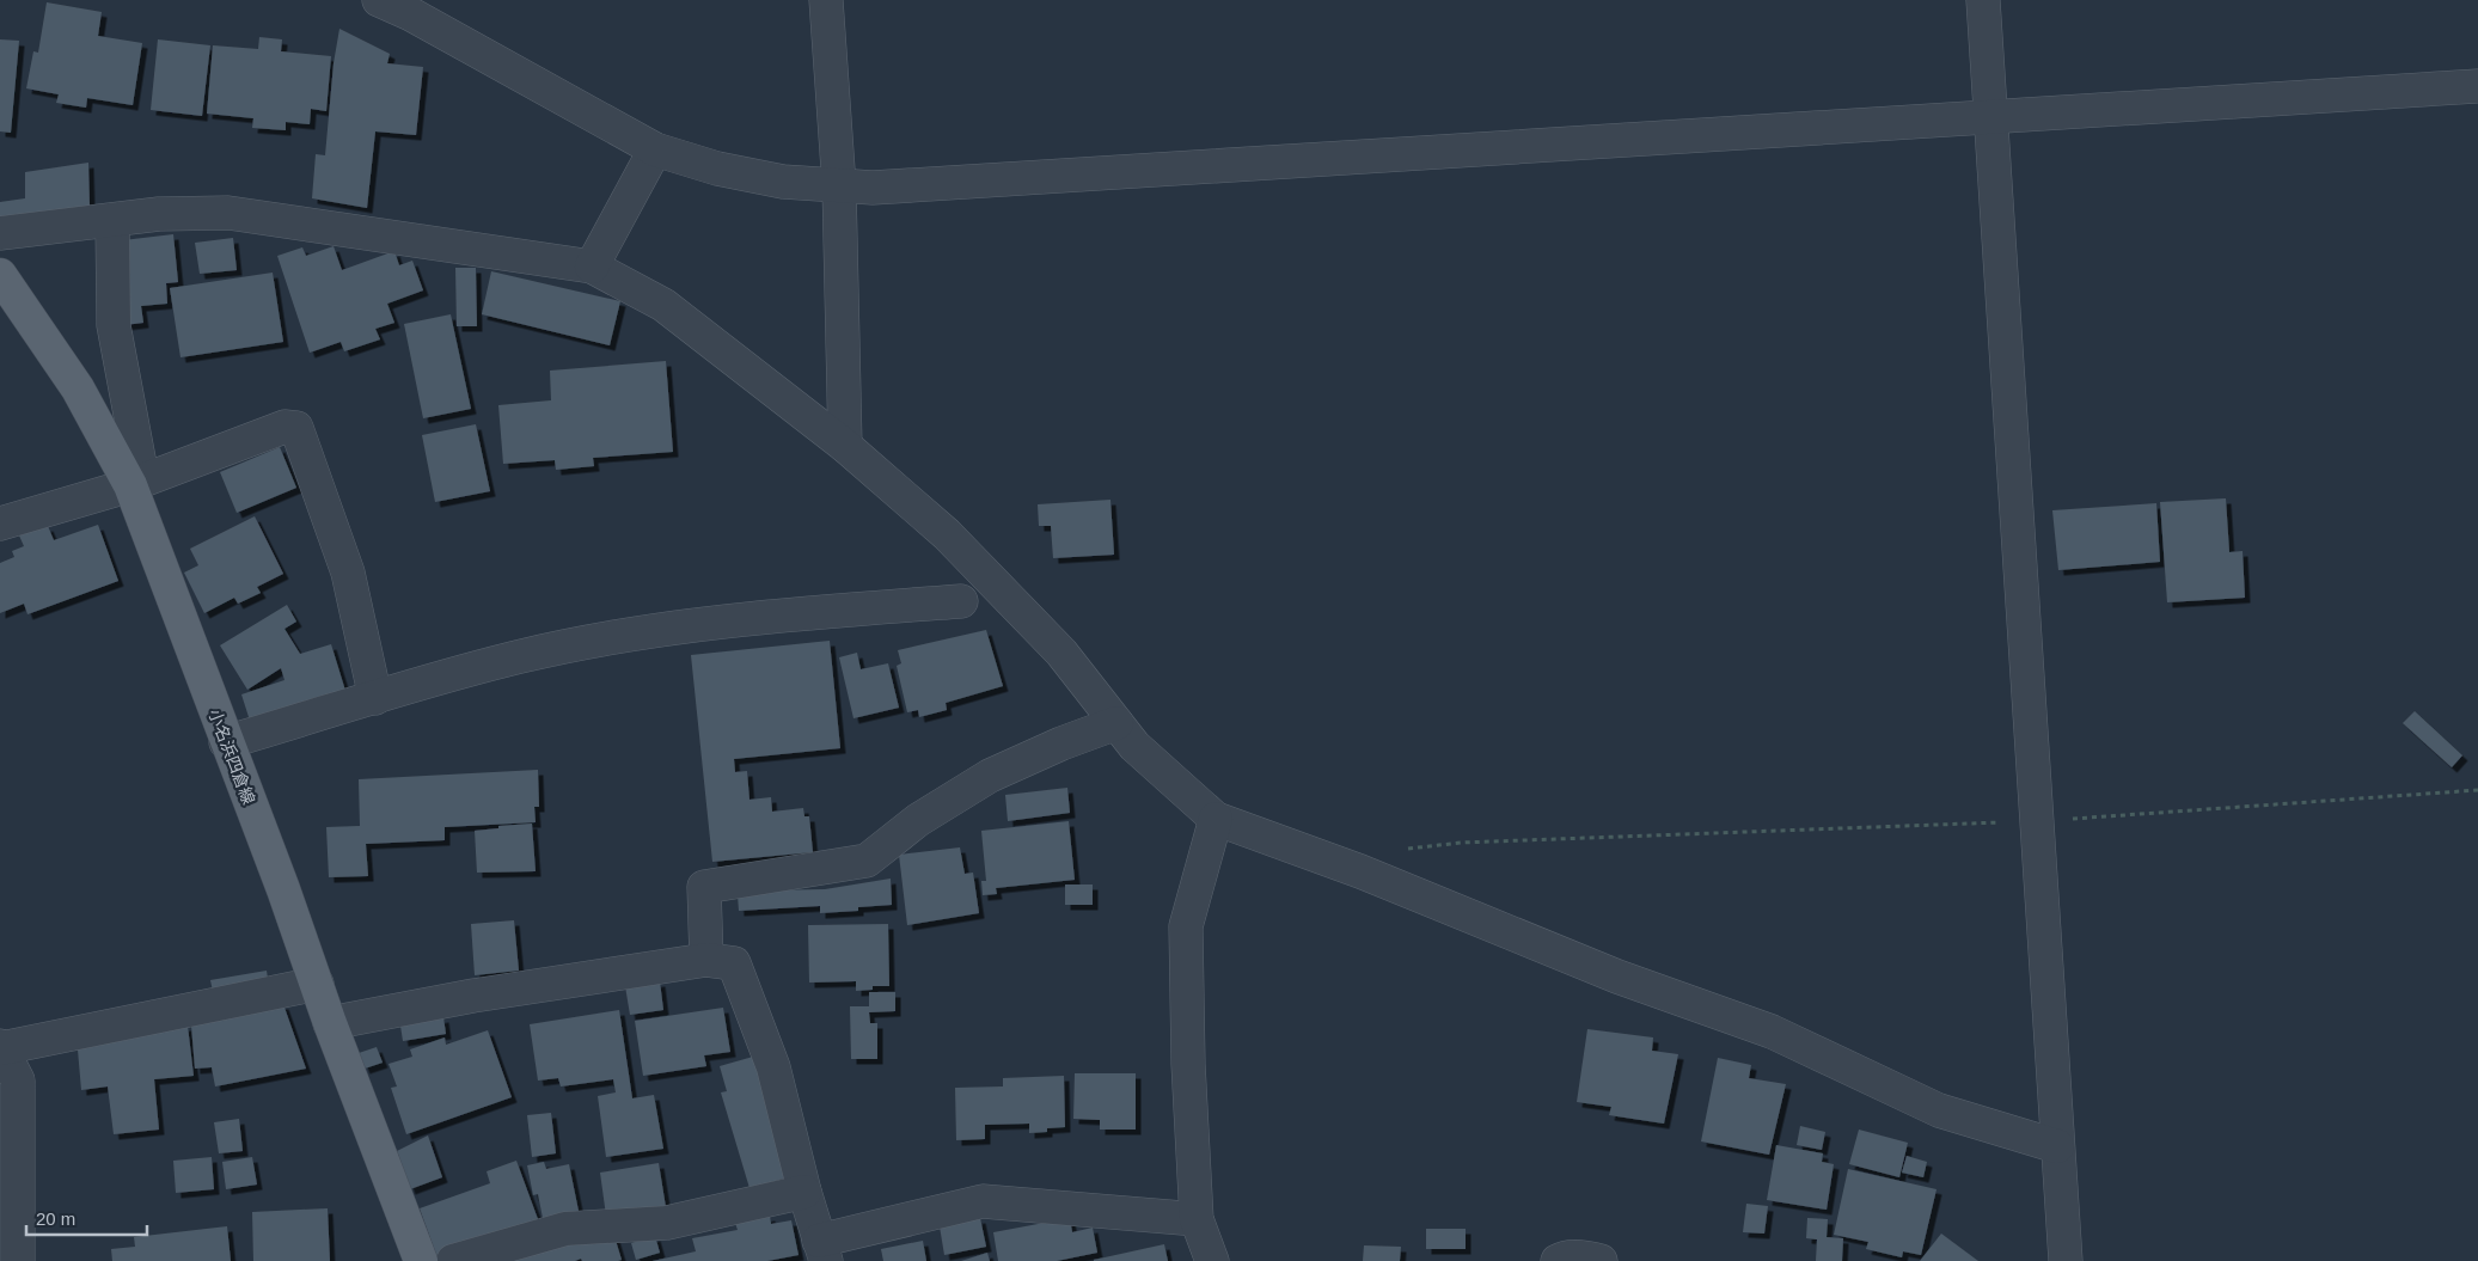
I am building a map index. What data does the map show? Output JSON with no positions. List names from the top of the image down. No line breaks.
{"streets":{"main road":["小名浜四倉線"]},"scale_bar":"20 m"}
